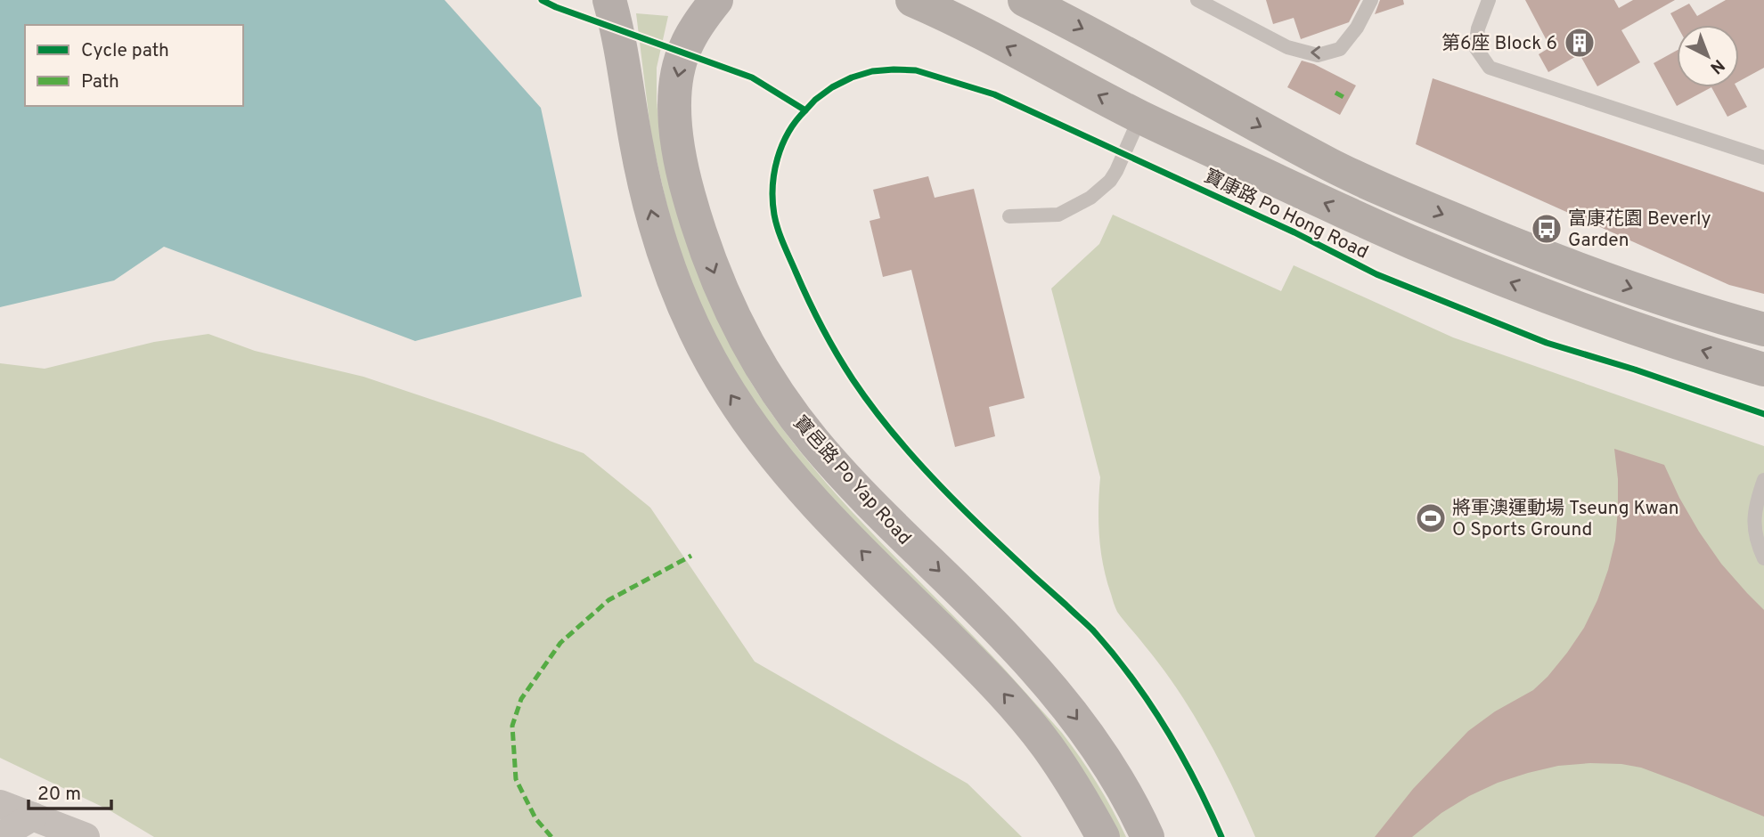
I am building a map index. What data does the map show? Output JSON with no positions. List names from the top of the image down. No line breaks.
{"streets":{"main road":["寶康路 Po Hong Road","寶邑路 Po Yap Road"]},"places":{"building":["第6座 Block 6"],"bus stop":["富康花園 Beverly Garden"],"sports":["將軍澳運動場 Tseung Kwan O Sports Ground"]},"legend":["Cycle path","Path"],"scale_bar":"20 m","north":"bottom right"}
